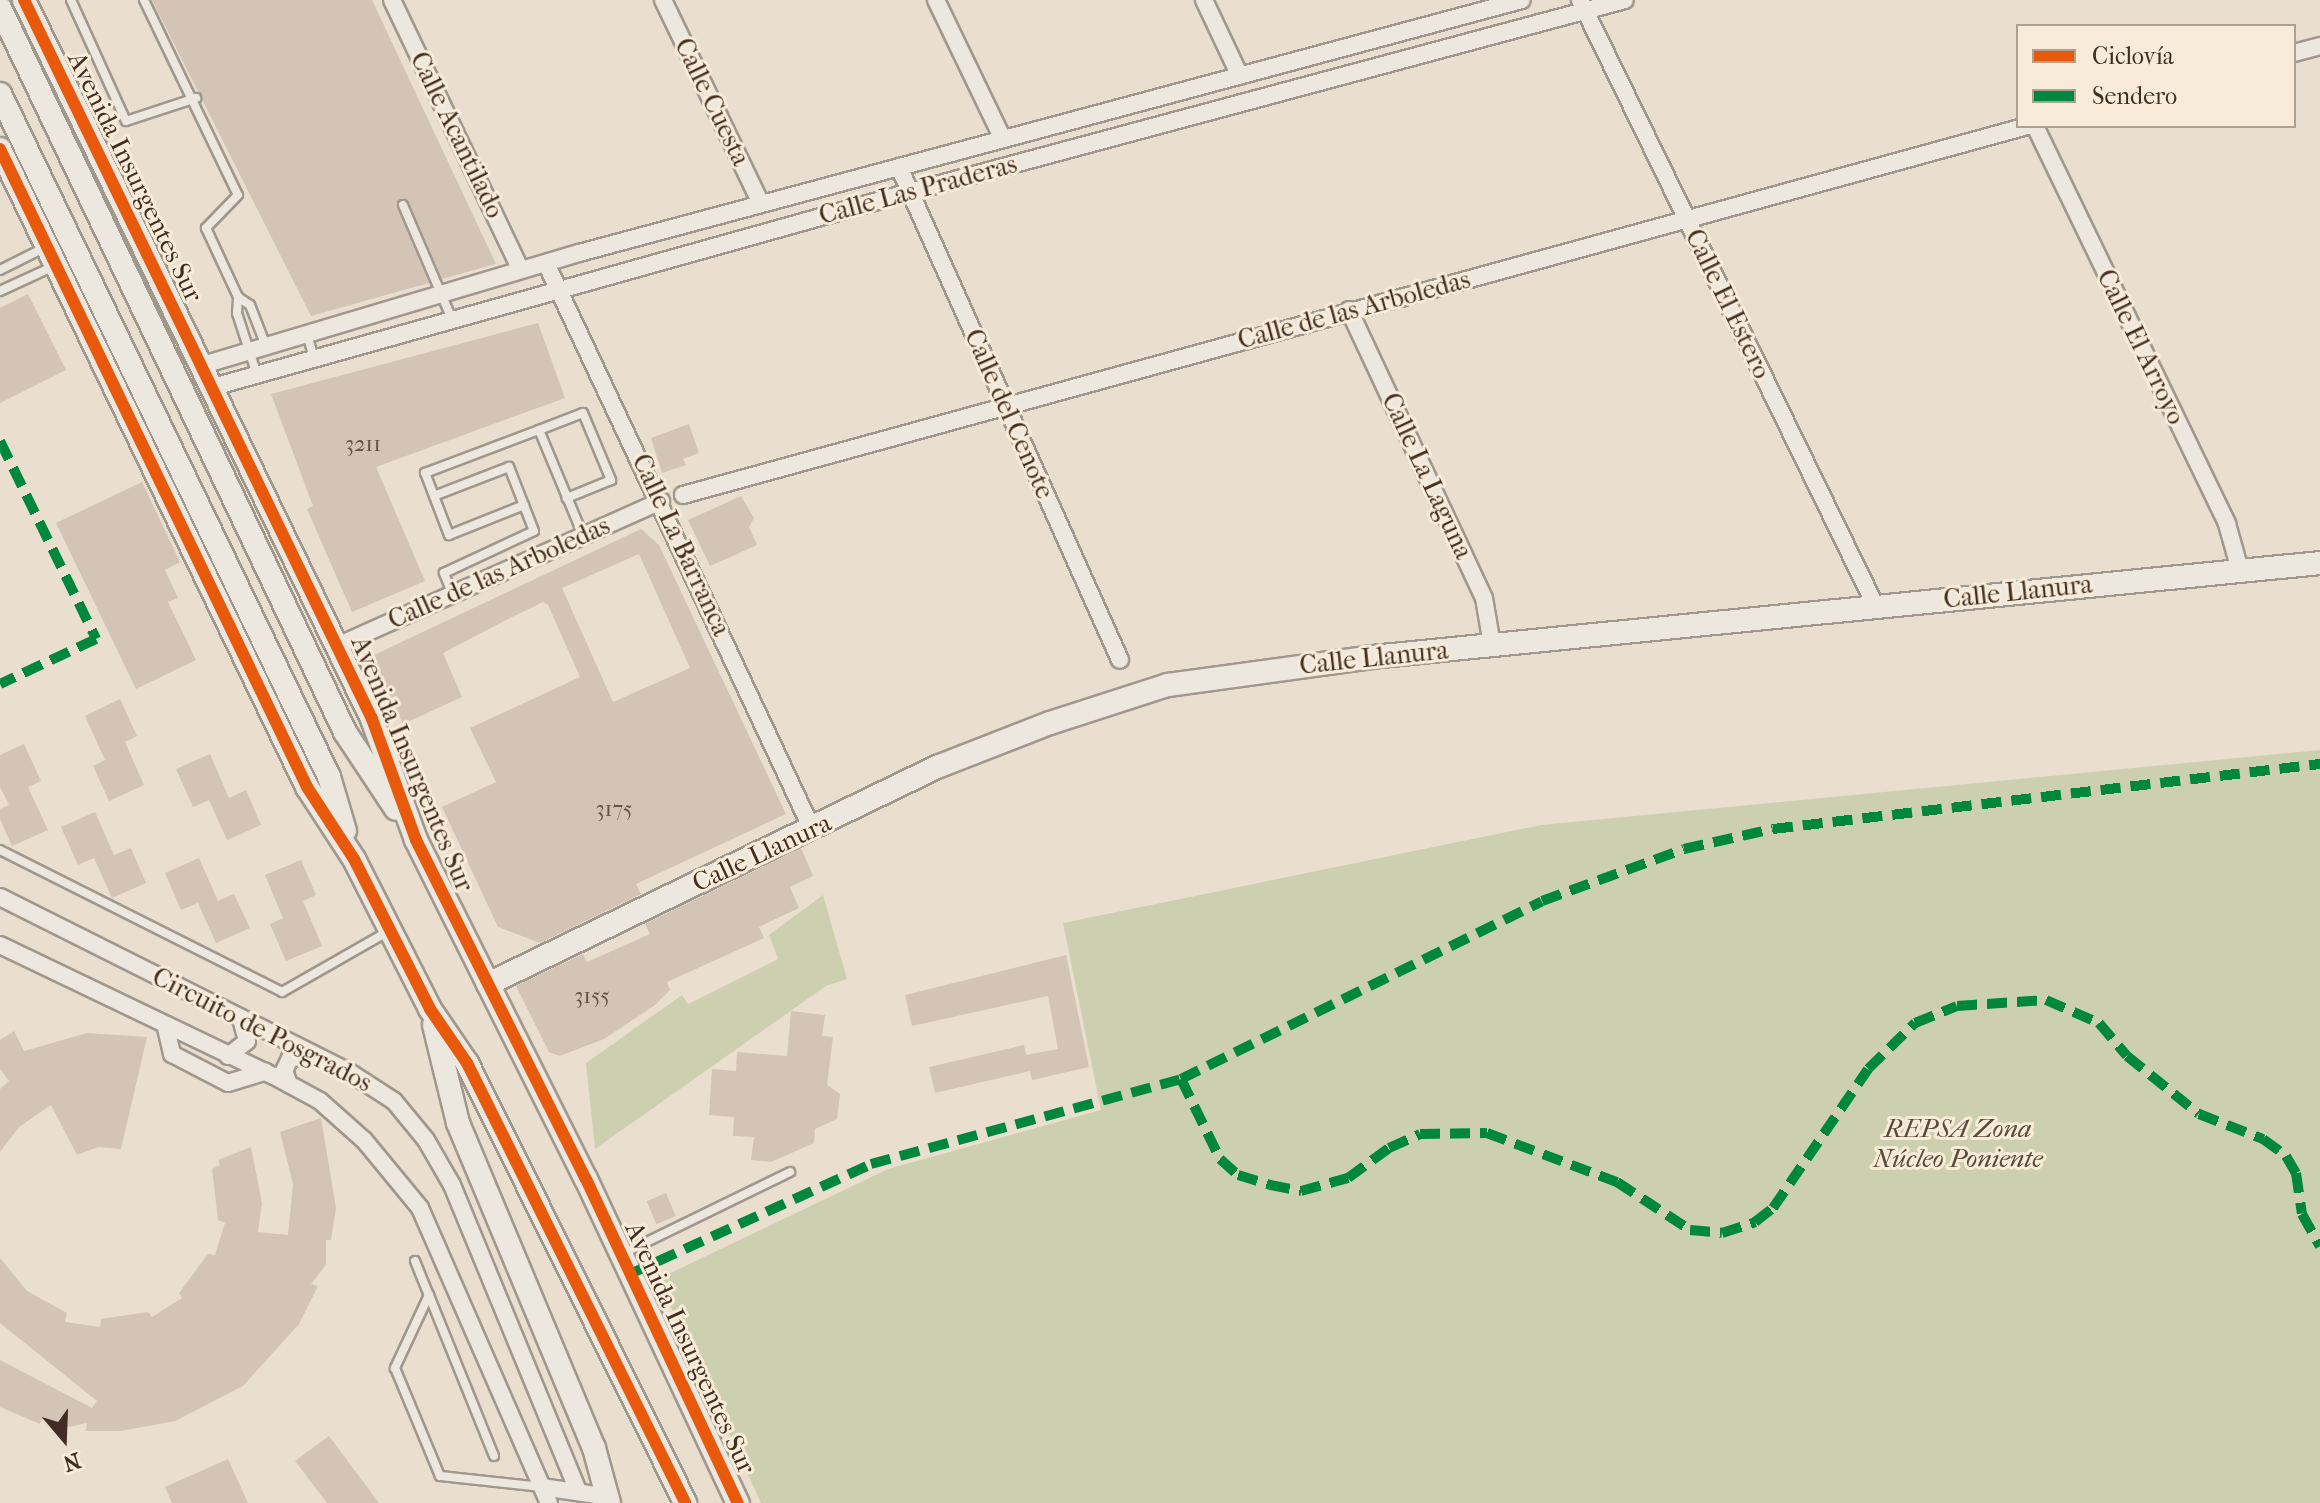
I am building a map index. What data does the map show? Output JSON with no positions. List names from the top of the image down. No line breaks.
{"streets":{"main road":["Avenida Insurgentes Sur","Calle Llanura"],"street":["Calle Cuesta","Calle Acantilado","Calle Las Praderas","Calle El Estero","Calle de las Arboledas","Calle El Arroyo","Calle del Cenote","Calle La Laguna","Calle La Barranca","Circuito de Posgrados"]},"crossings":[["Calle Cuesta","Calle Las Praderas"],["Calle Acantilado","Calle Las Praderas"],["Avenida Insurgentes Sur","Calle Las Praderas"],["Avenida Insurgentes Sur","Calle de las Arboledas"],["Avenida Insurgentes Sur","Calle Llanura"],["Calle Las Praderas","Calle El Estero"],["Calle Las Praderas","Calle del Cenote"],["Calle Las Praderas","Calle La Barranca"],["Calle El Estero","Calle de las Arboledas"],["Calle El Estero","Calle Llanura"],["Calle de las Arboledas","Calle del Cenote"],["Calle de las Arboledas","Calle La Laguna"],["Calle de las Arboledas","Calle La Barranca"],["Calle El Arroyo","Calle Llanura"],["Calle La Laguna","Calle Llanura"],["Calle La Barranca","Calle Llanura"]],"parks":["REPSA Zona Núcleo Poniente"],"house_numbers":["3211","3175","3155"],"legend":["Ciclovía","Sendero"],"north":"bottom"}
